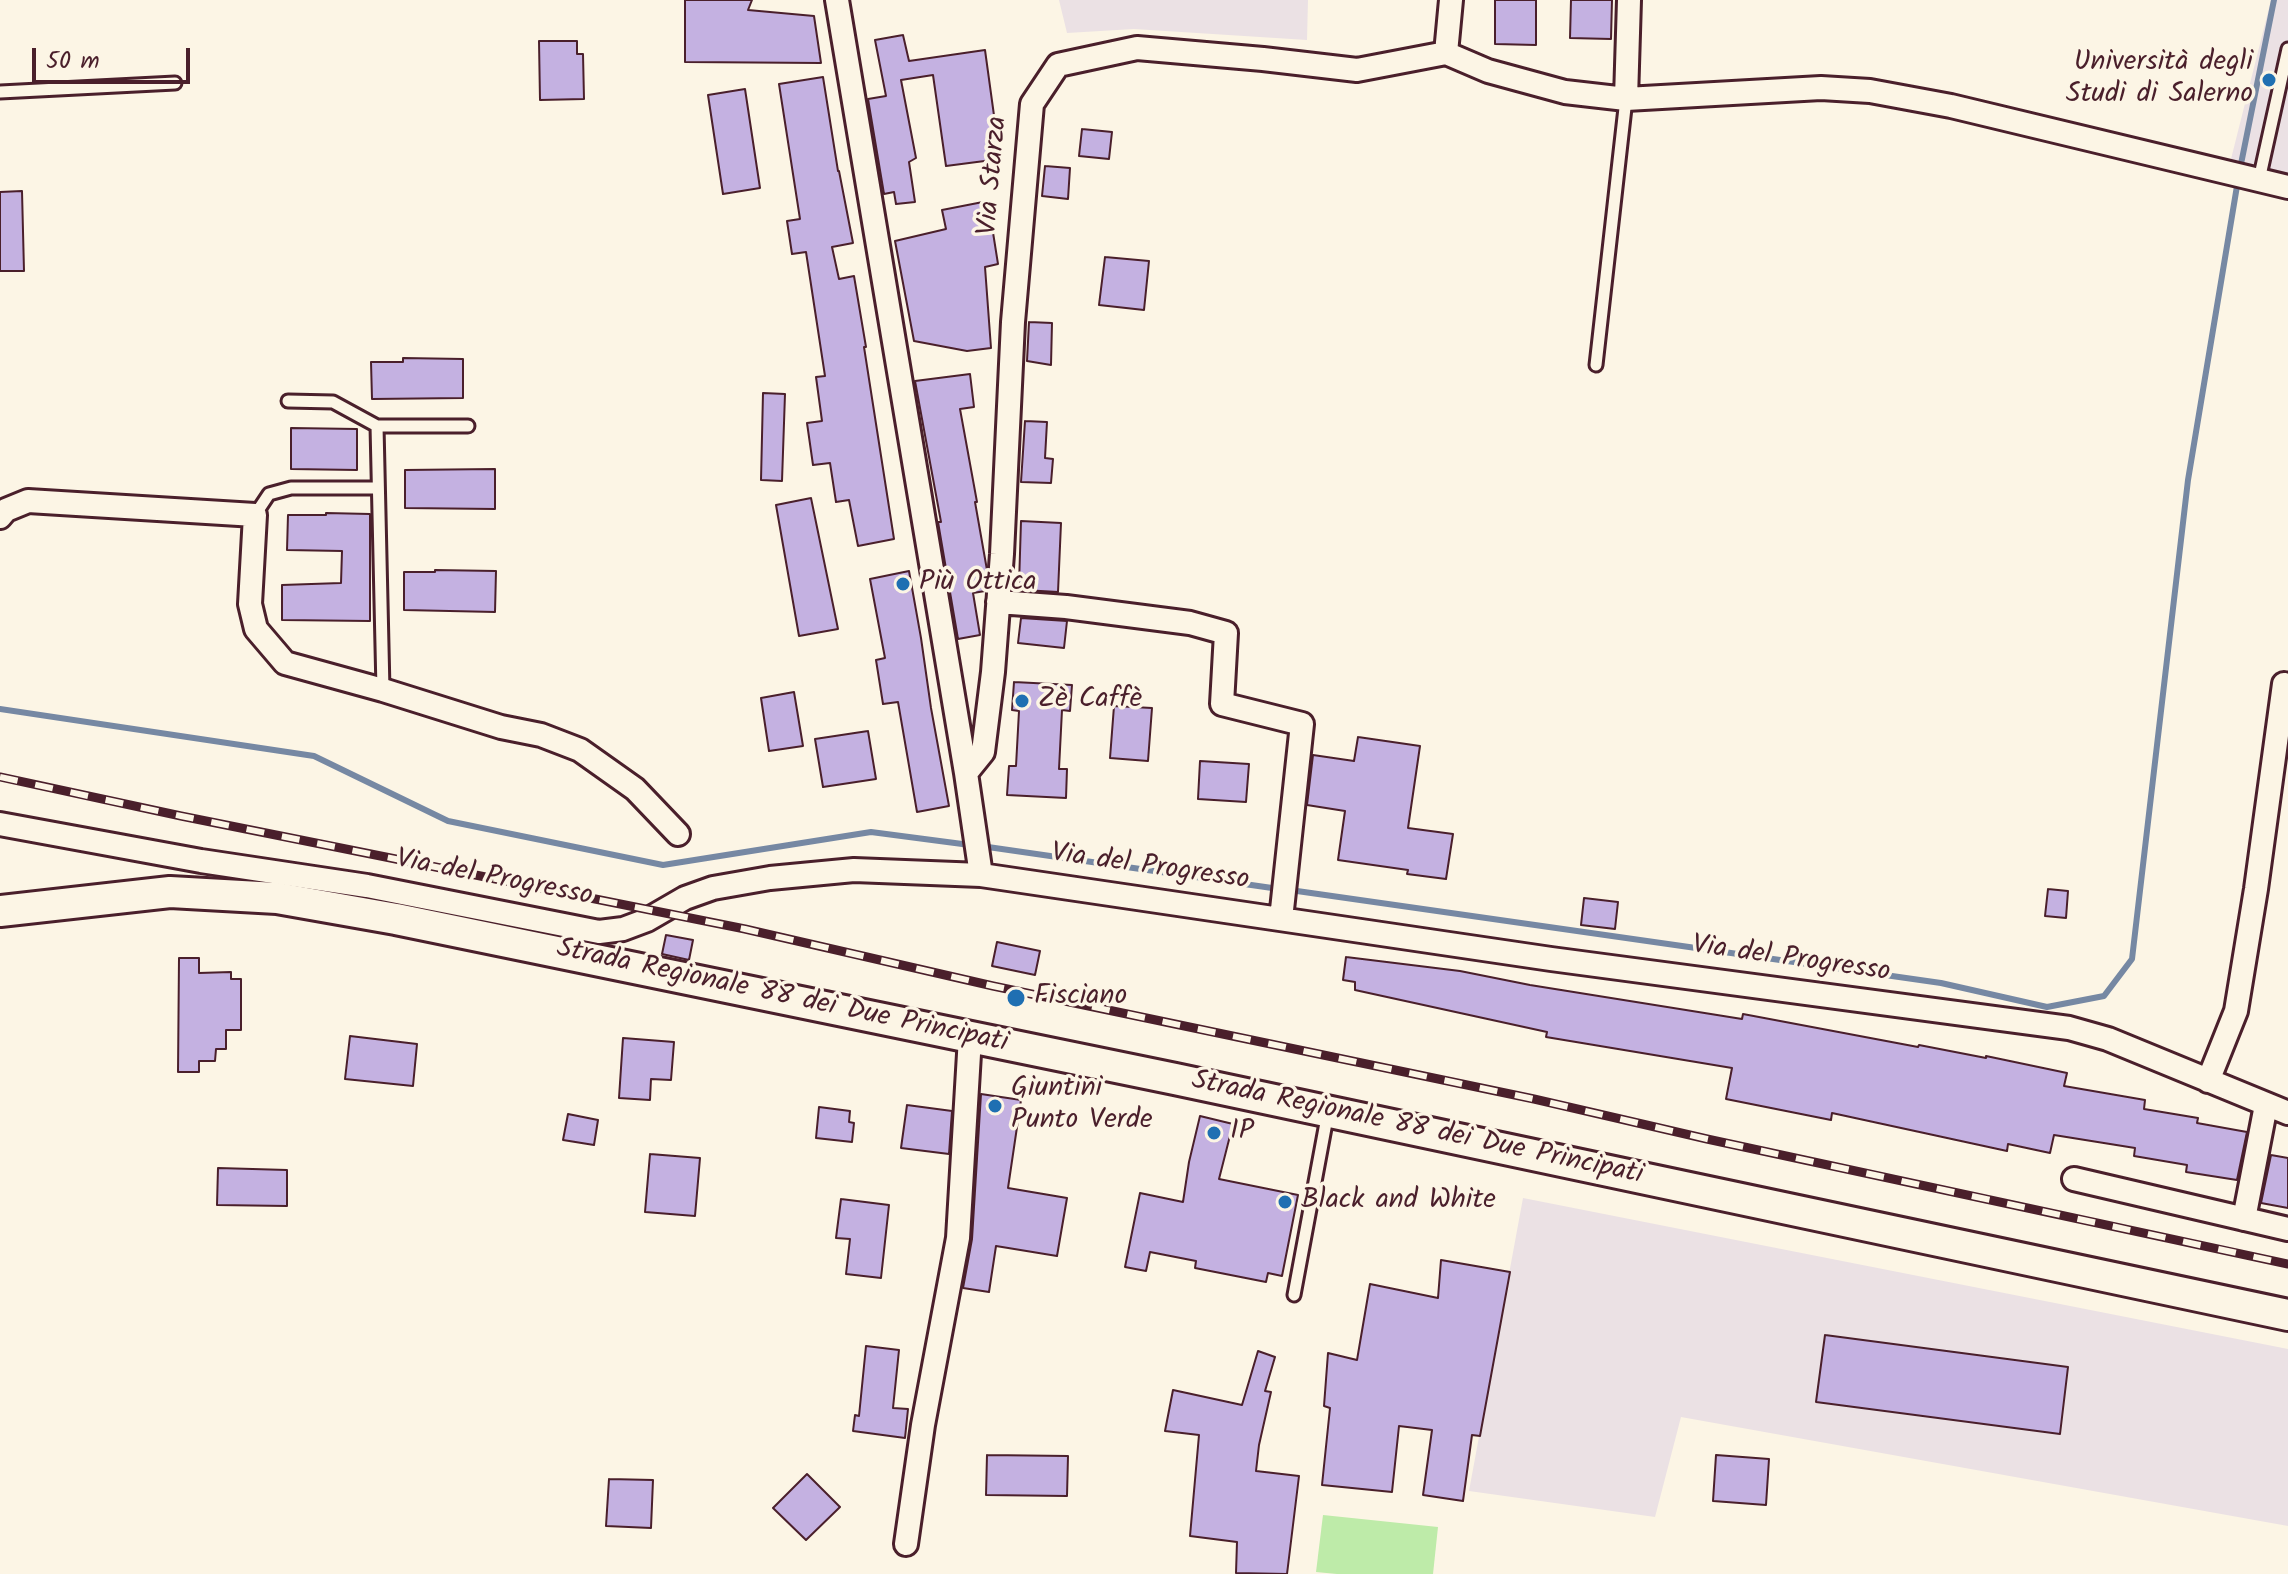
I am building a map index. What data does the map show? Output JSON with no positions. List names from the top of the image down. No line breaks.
{"streets":{"main road":["Strada Regionale 88 dei Due Principati"],"street":["Via Starza","Via del Progresso"]},"places":["Università degli Studi di Salerno","Più Ottica","Zè Caffè","Fisciano","Giuntini Punto Verde","IP","Black and White"],"scale_bar":"50 m"}
